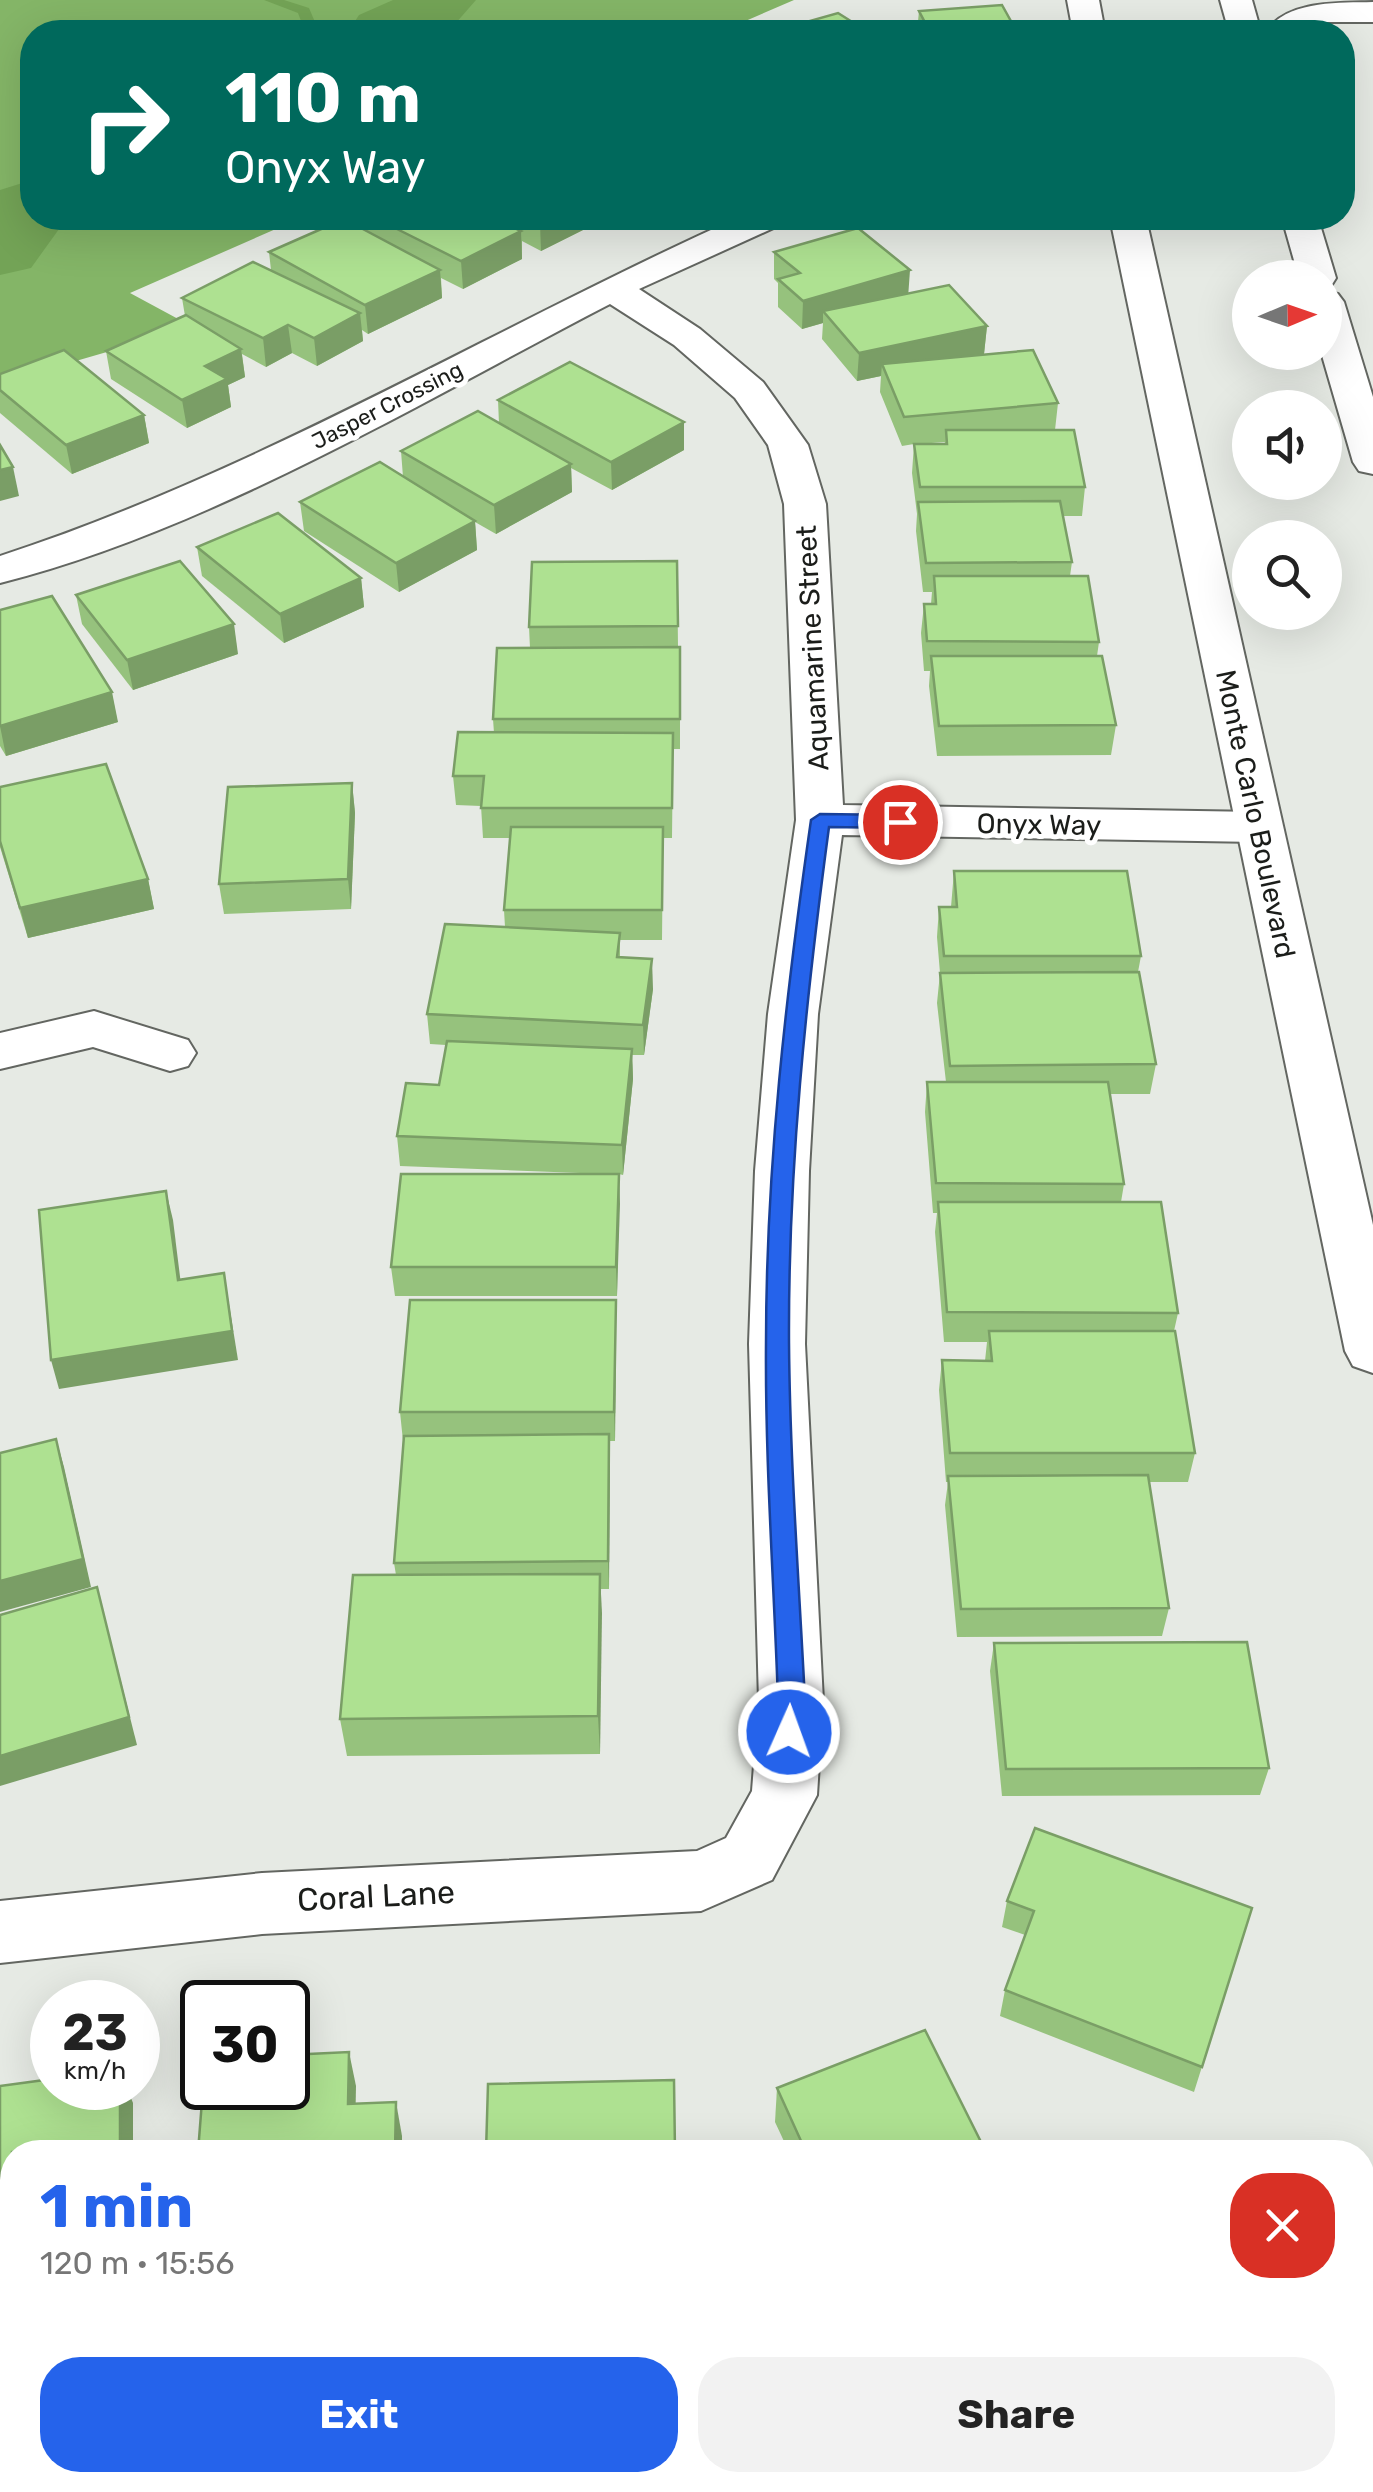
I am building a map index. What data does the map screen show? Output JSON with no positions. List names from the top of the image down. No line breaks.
{"streets":{"street":["Jasper Crossing","Aquamarine Street","Monte Carlo Boulevard","Onyx Way","Coral Lane"]},"crossings":[["Jasper Crossing","Aquamarine Street"],["Aquamarine Street","Onyx Way"],["Aquamarine Street","Coral Lane"],["Monte Carlo Boulevard","Onyx Way"]],"north":"right","page":{"turn":["110 m","Onyx Way"],"speed":"23 km/h","limit":"30","heading":["1 min","120 m · 15:56"],"buttons":["Exit","Share"]}}
